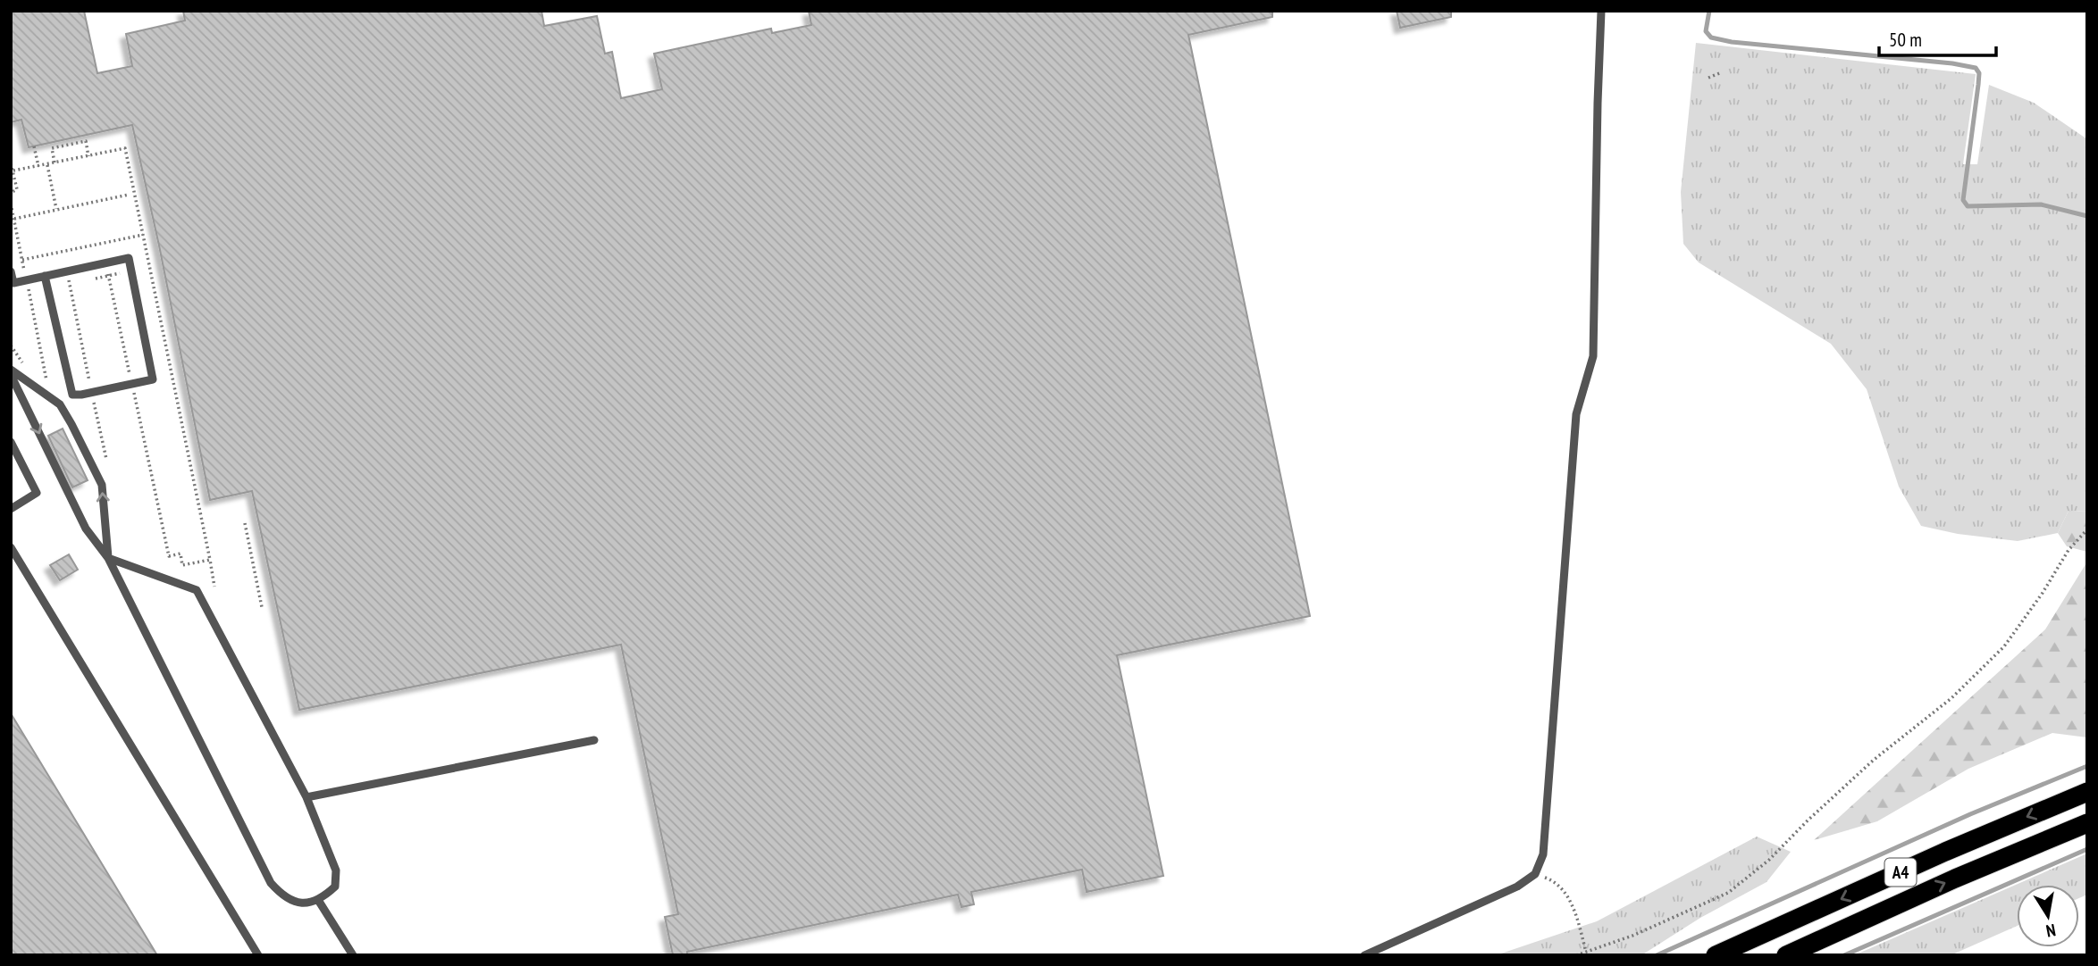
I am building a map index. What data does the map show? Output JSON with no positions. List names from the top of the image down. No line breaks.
{"streets":{"highway":["A4"]},"scale_bar":"50 m","north":"bottom"}
